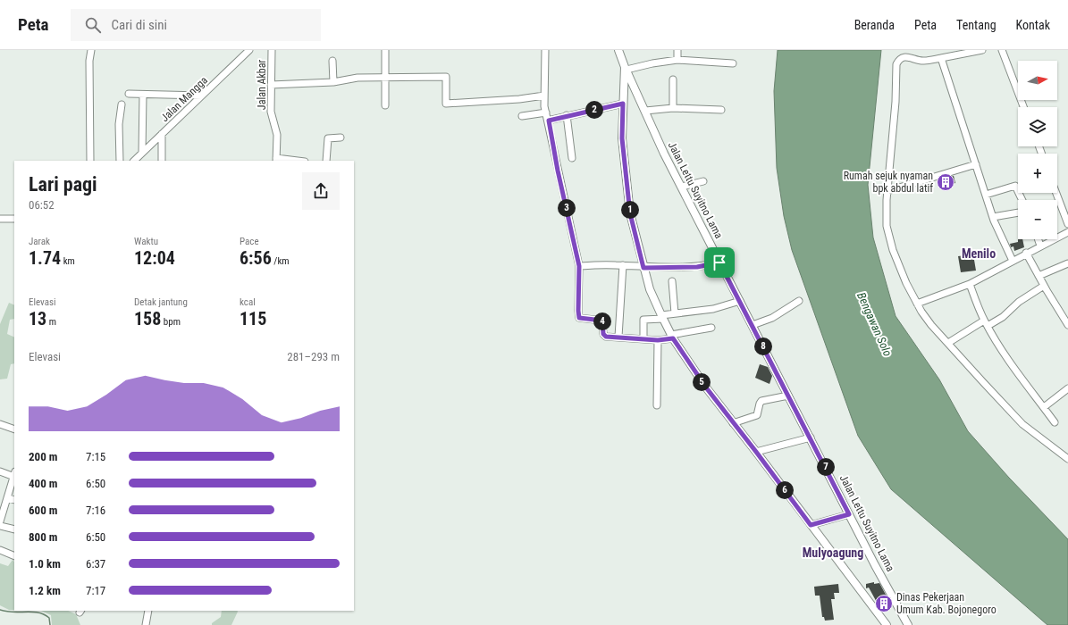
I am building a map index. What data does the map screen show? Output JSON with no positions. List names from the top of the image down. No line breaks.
{"streets":{"main road":["Jalan Lettu Suyitno Lama"],"street":["Jalan Akbar","Jalan Mangga"]},"districts":["Menilo","Mulyoagung"],"water":["Bengawan Solo"],"places":{"building":["Rumah sejuk nyaman bpk abdul latif","Dinas Pekerjaan Umum Kab. Bojonegoro"]},"north":"right","page":{"header":"Peta","search":"Cari di sini","nav":["Beranda","Peta","Tentang","Kontak"],"map_buttons":["+","−"],"pins":["2","3","1","4","8","5","7","6"],"heading":["Lari pagi","06:52"],"stats":[["Jarak","1.74 km"],["Waktu","12:04"],["Pace","6:56 /km"],["Elevasi","13 m"],["Detak jantung","158 bpm"],["kcal","115"]],"chart":["Elevasi","281–293 m"],"list":[{"name":"200 m","note":"7:15"},{"name":"400 m","note":"6:50"},{"name":"600 m","note":"7:16"},{"name":"800 m","note":"6:50"},{"name":"1.0 km","note":"6:37"},{"name":"1.2 km","note":"7:17"}]}}
